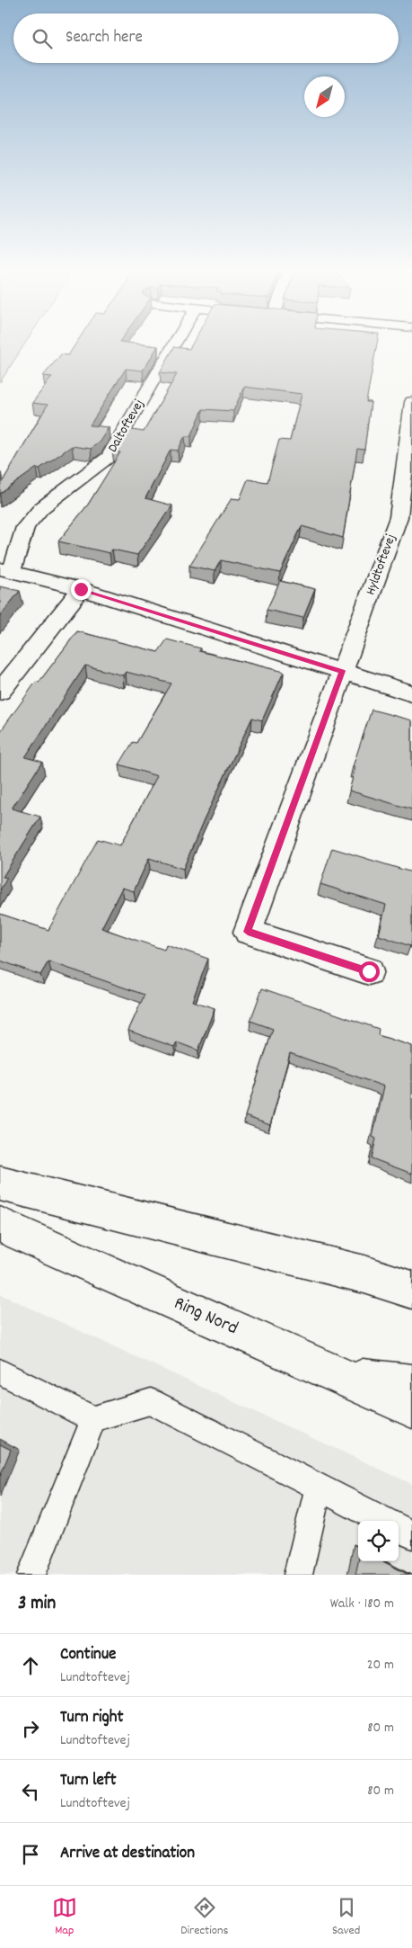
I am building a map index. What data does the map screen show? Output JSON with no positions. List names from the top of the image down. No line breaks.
{"streets":{"street":["Daltoftevej","Hyldtoftevej","Ring Nord"]},"north":"bottom left","page":{"search":"Search here","heading":["3 min","Walk · 180 m"],"list":[["Continue","Lundtoftevej","20 m"],["Turn right","Lundtoftevej","80 m"],["Turn left","Lundtoftevej","80 m"],"Arrive at destination"],"nav":["Map","Directions","Saved"]}}
